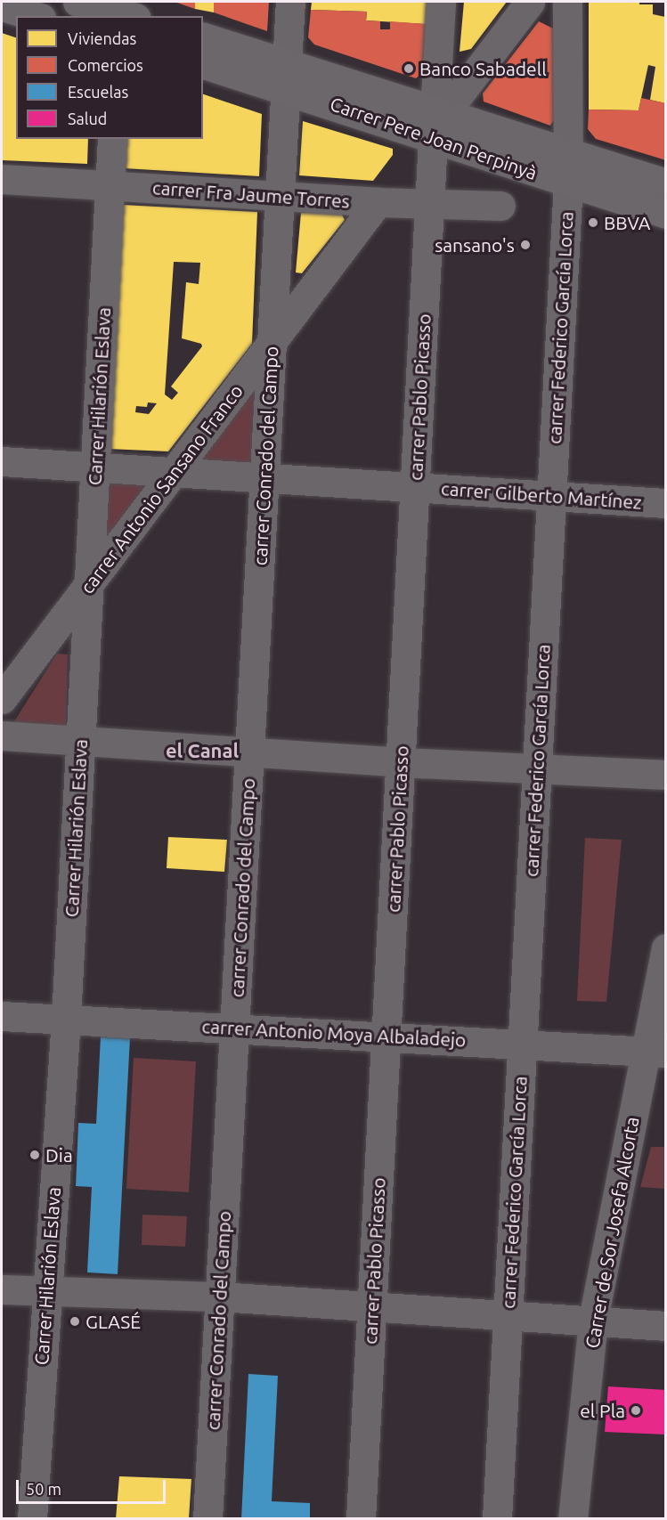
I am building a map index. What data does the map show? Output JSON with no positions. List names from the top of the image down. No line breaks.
{"streets":{"main road":["Carrer Pere Joan Perpinyà"],"street":["carrer Fra Jaume Torres","carrer Federico García Lorca","Carrer Hilarión Eslava","carrer Pablo Picasso","carrer Conrado del Campo","carrer Antonio Sansano Franco","carrer Gilberto Martínez","carrer Antonio Moya Albaladejo","Carrer de Sor Josefa Alcorta"]},"crossings":[["Carrer Pere Joan Perpinyà","carrer Federico García Lorca"],["Carrer Pere Joan Perpinyà","carrer Pablo Picasso"],["Carrer Pere Joan Perpinyà","carrer Conrado del Campo"],["carrer Fra Jaume Torres","Carrer Hilarión Eslava"],["carrer Fra Jaume Torres","carrer Pablo Picasso"],["carrer Fra Jaume Torres","carrer Conrado del Campo"],["carrer Fra Jaume Torres","carrer Antonio Sansano Franco"],["carrer Federico García Lorca","carrer Gilberto Martínez"],["carrer Federico García Lorca","carrer Antonio Moya Albaladejo"],["Carrer Hilarión Eslava","carrer Antonio Sansano Franco"],["Carrer Hilarión Eslava","carrer Gilberto Martínez"],["Carrer Hilarión Eslava","carrer Antonio Moya Albaladejo"],["carrer Pablo Picasso","carrer Gilberto Martínez"],["carrer Pablo Picasso","carrer Antonio Moya Albaladejo"],["carrer Conrado del Campo","carrer Antonio Sansano Franco"],["carrer Conrado del Campo","carrer Gilberto Martínez"],["carrer Conrado del Campo","carrer Antonio Moya Albaladejo"],["carrer Antonio Sansano Franco","carrer Gilberto Martínez"],["carrer Antonio Moya Albaladejo","Carrer de Sor Josefa Alcorta"]],"districts":["el Canal"],"places":["Banco Sabadell","BBVA","sansano's","Dia","GLASÉ","el Pla"],"legend":["Viviendas","Comercios","Escuelas","Salud"],"scale_bar":"50 m"}
